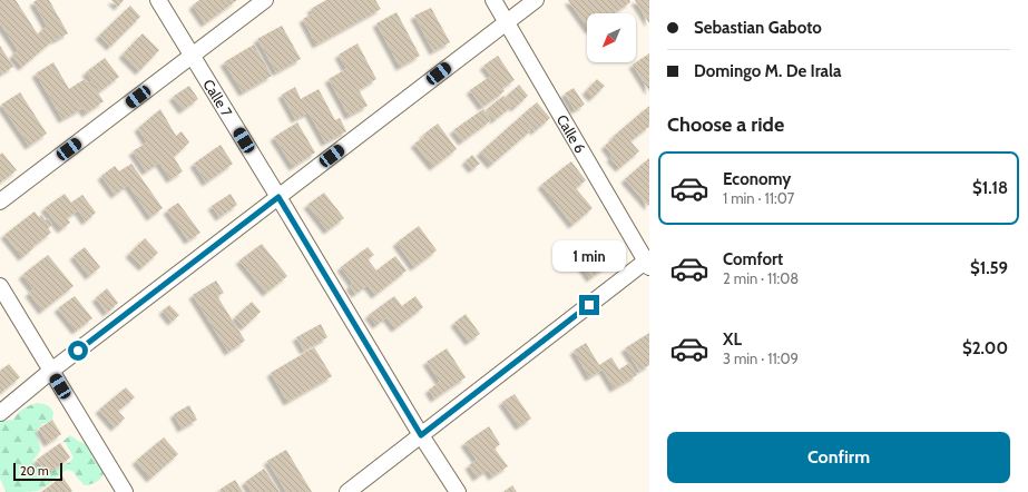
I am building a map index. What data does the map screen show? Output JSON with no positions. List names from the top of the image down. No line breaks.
{"streets":{"street":["Calle 7","Calle 6"]},"scale_bar":"20 m","north":"bottom left","page":{"banner":["Sebastian Gaboto","Domingo M. De Irala"],"heading":"Choose a ride","list":[{"name":"Economy","note":"1 min · 11:07","value":"$1.18"},{"name":"Comfort","note":"2 min · 11:08","value":"$1.59"},{"name":"XL","note":"3 min · 11:09","value":"$2.00"}],"bubble":"1 min","buttons":"Confirm","scale":"20 m"}}
